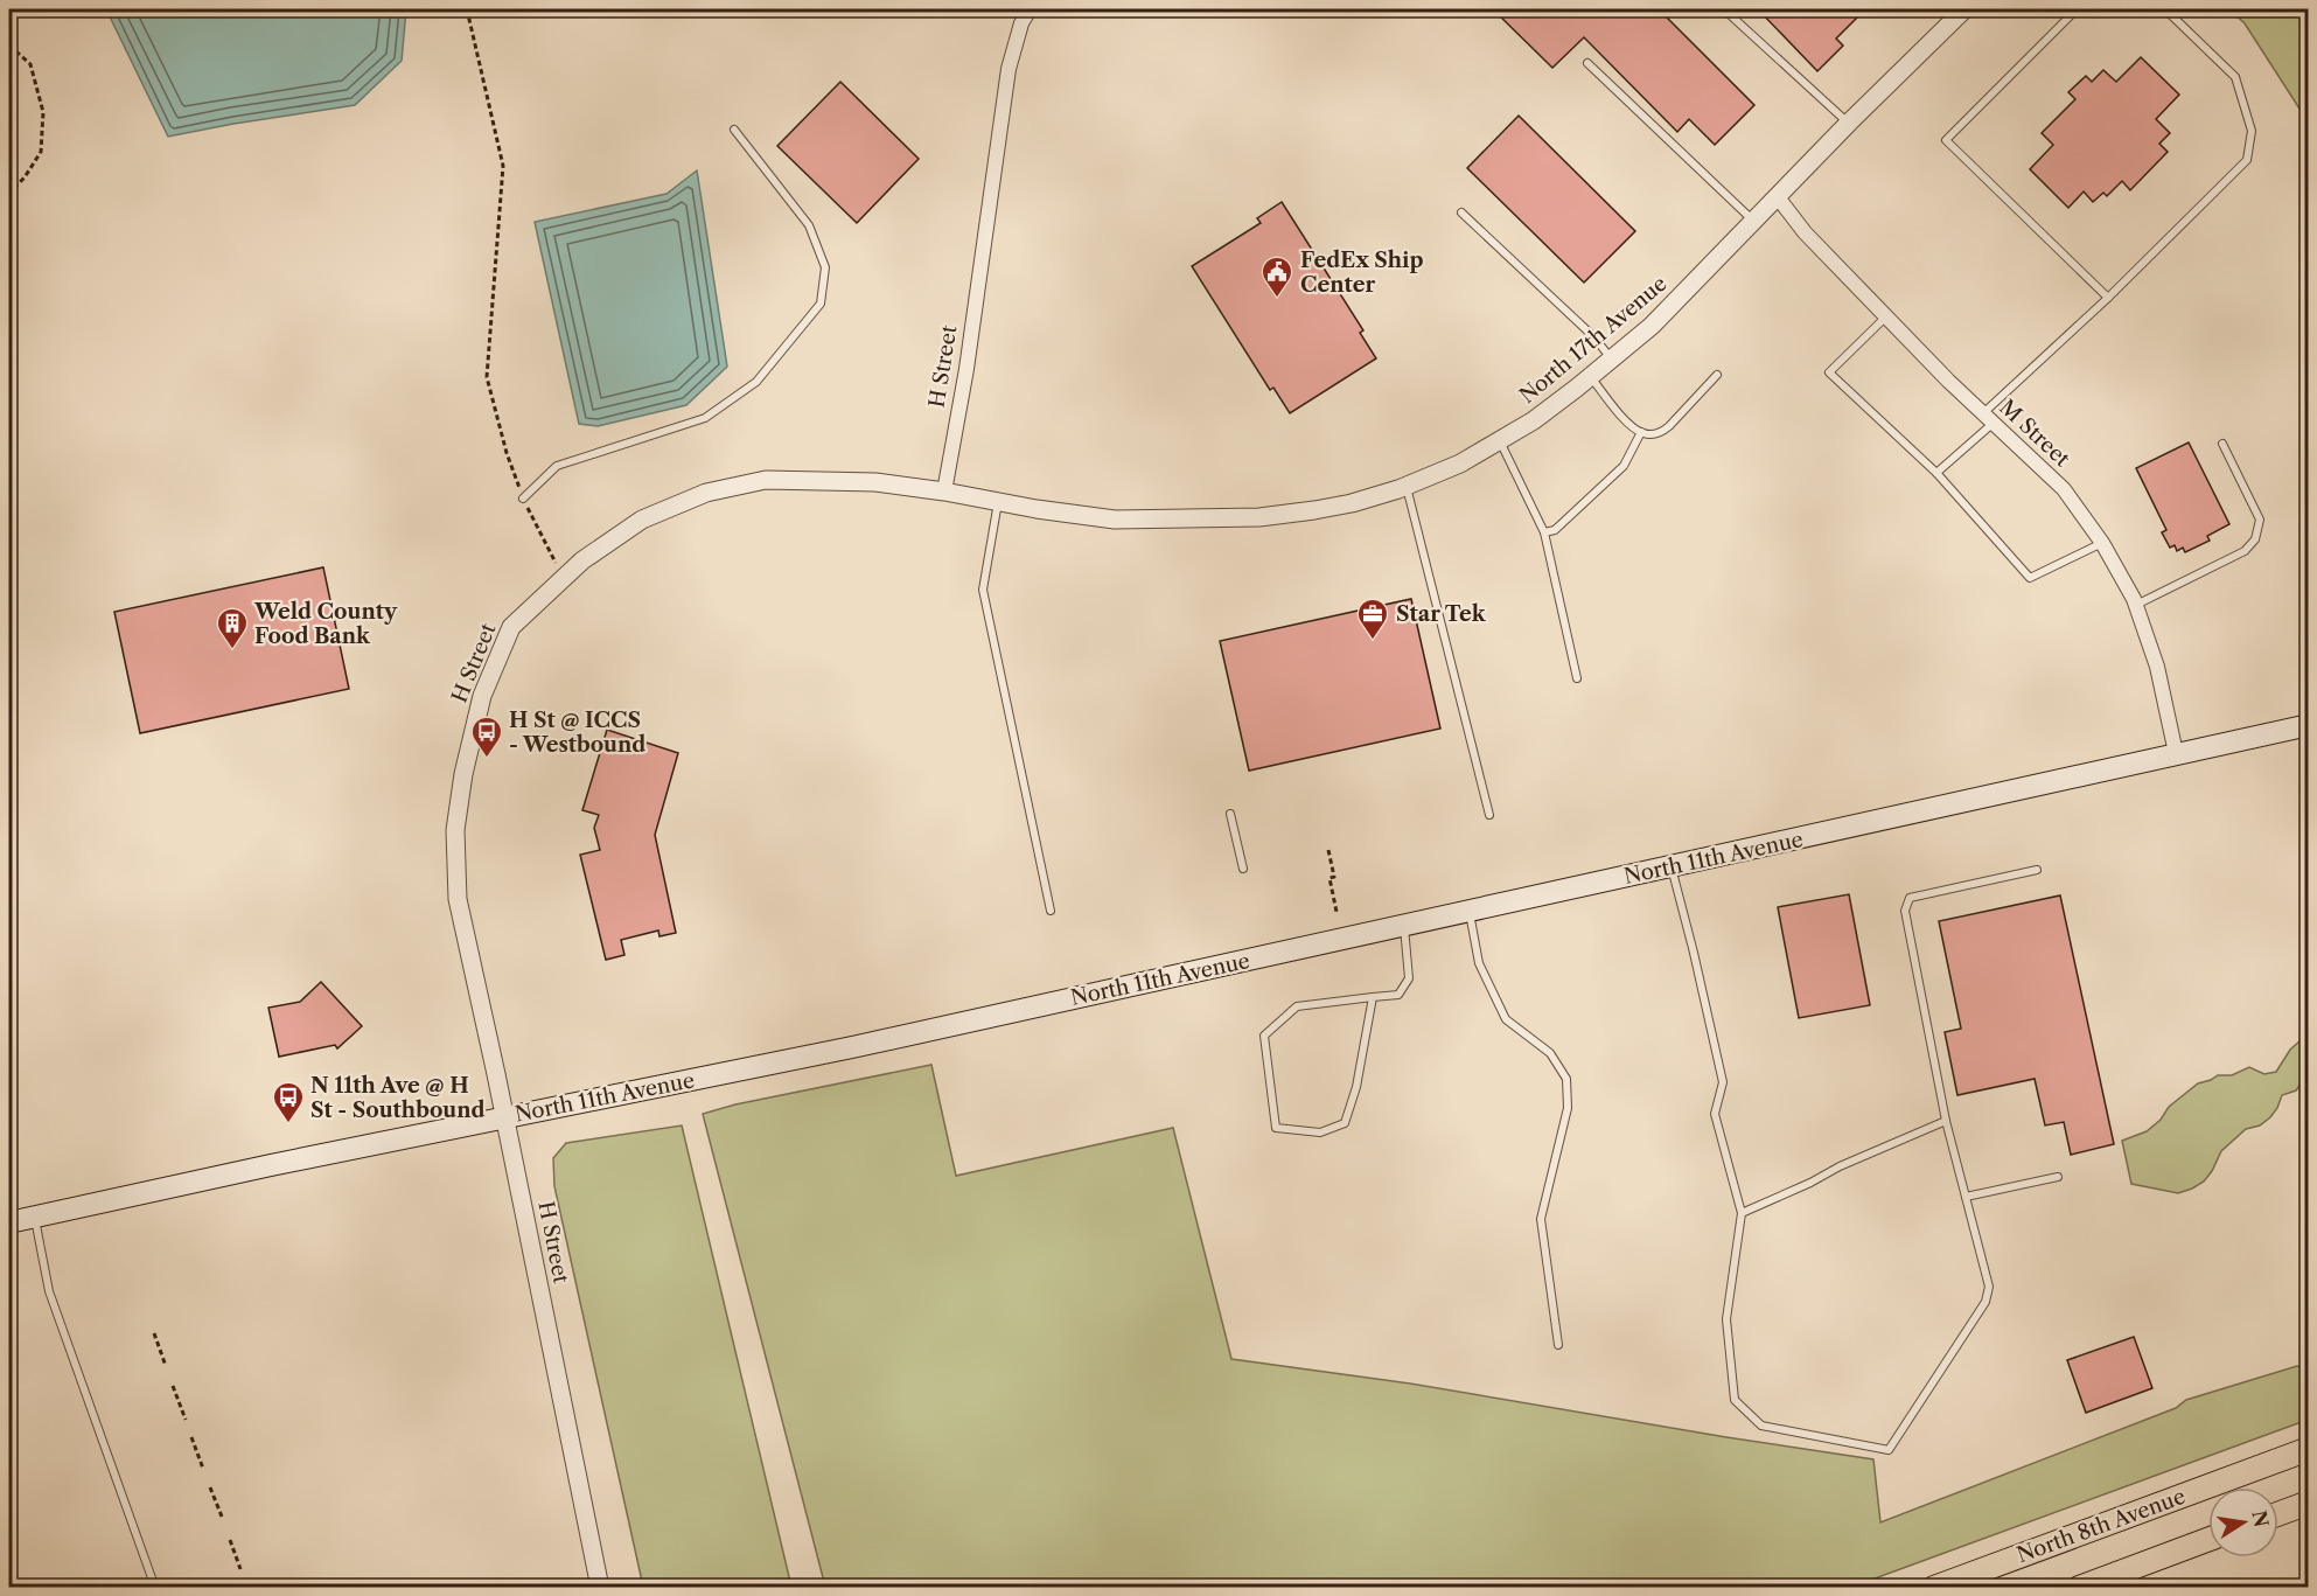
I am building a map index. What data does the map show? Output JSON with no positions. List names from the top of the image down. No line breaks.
{"streets":{"main road":["North 11th Avenue","North 8th Avenue"],"street":["North 17th Avenue","H Street","M Street"]},"crossings":[["North 17th Avenue","H Street"],["North 17th Avenue","M Street"],["H Street","North 11th Avenue"],["M Street","North 11th Avenue"]],"places":{"public building":["FedEx Ship Center"],"office":["Star Tek"],"building":["Weld County Food Bank"],"bus stop":["H St @ ICCS - Westbound","N 11th Ave @ H St - Southbound"]},"north":"right"}
